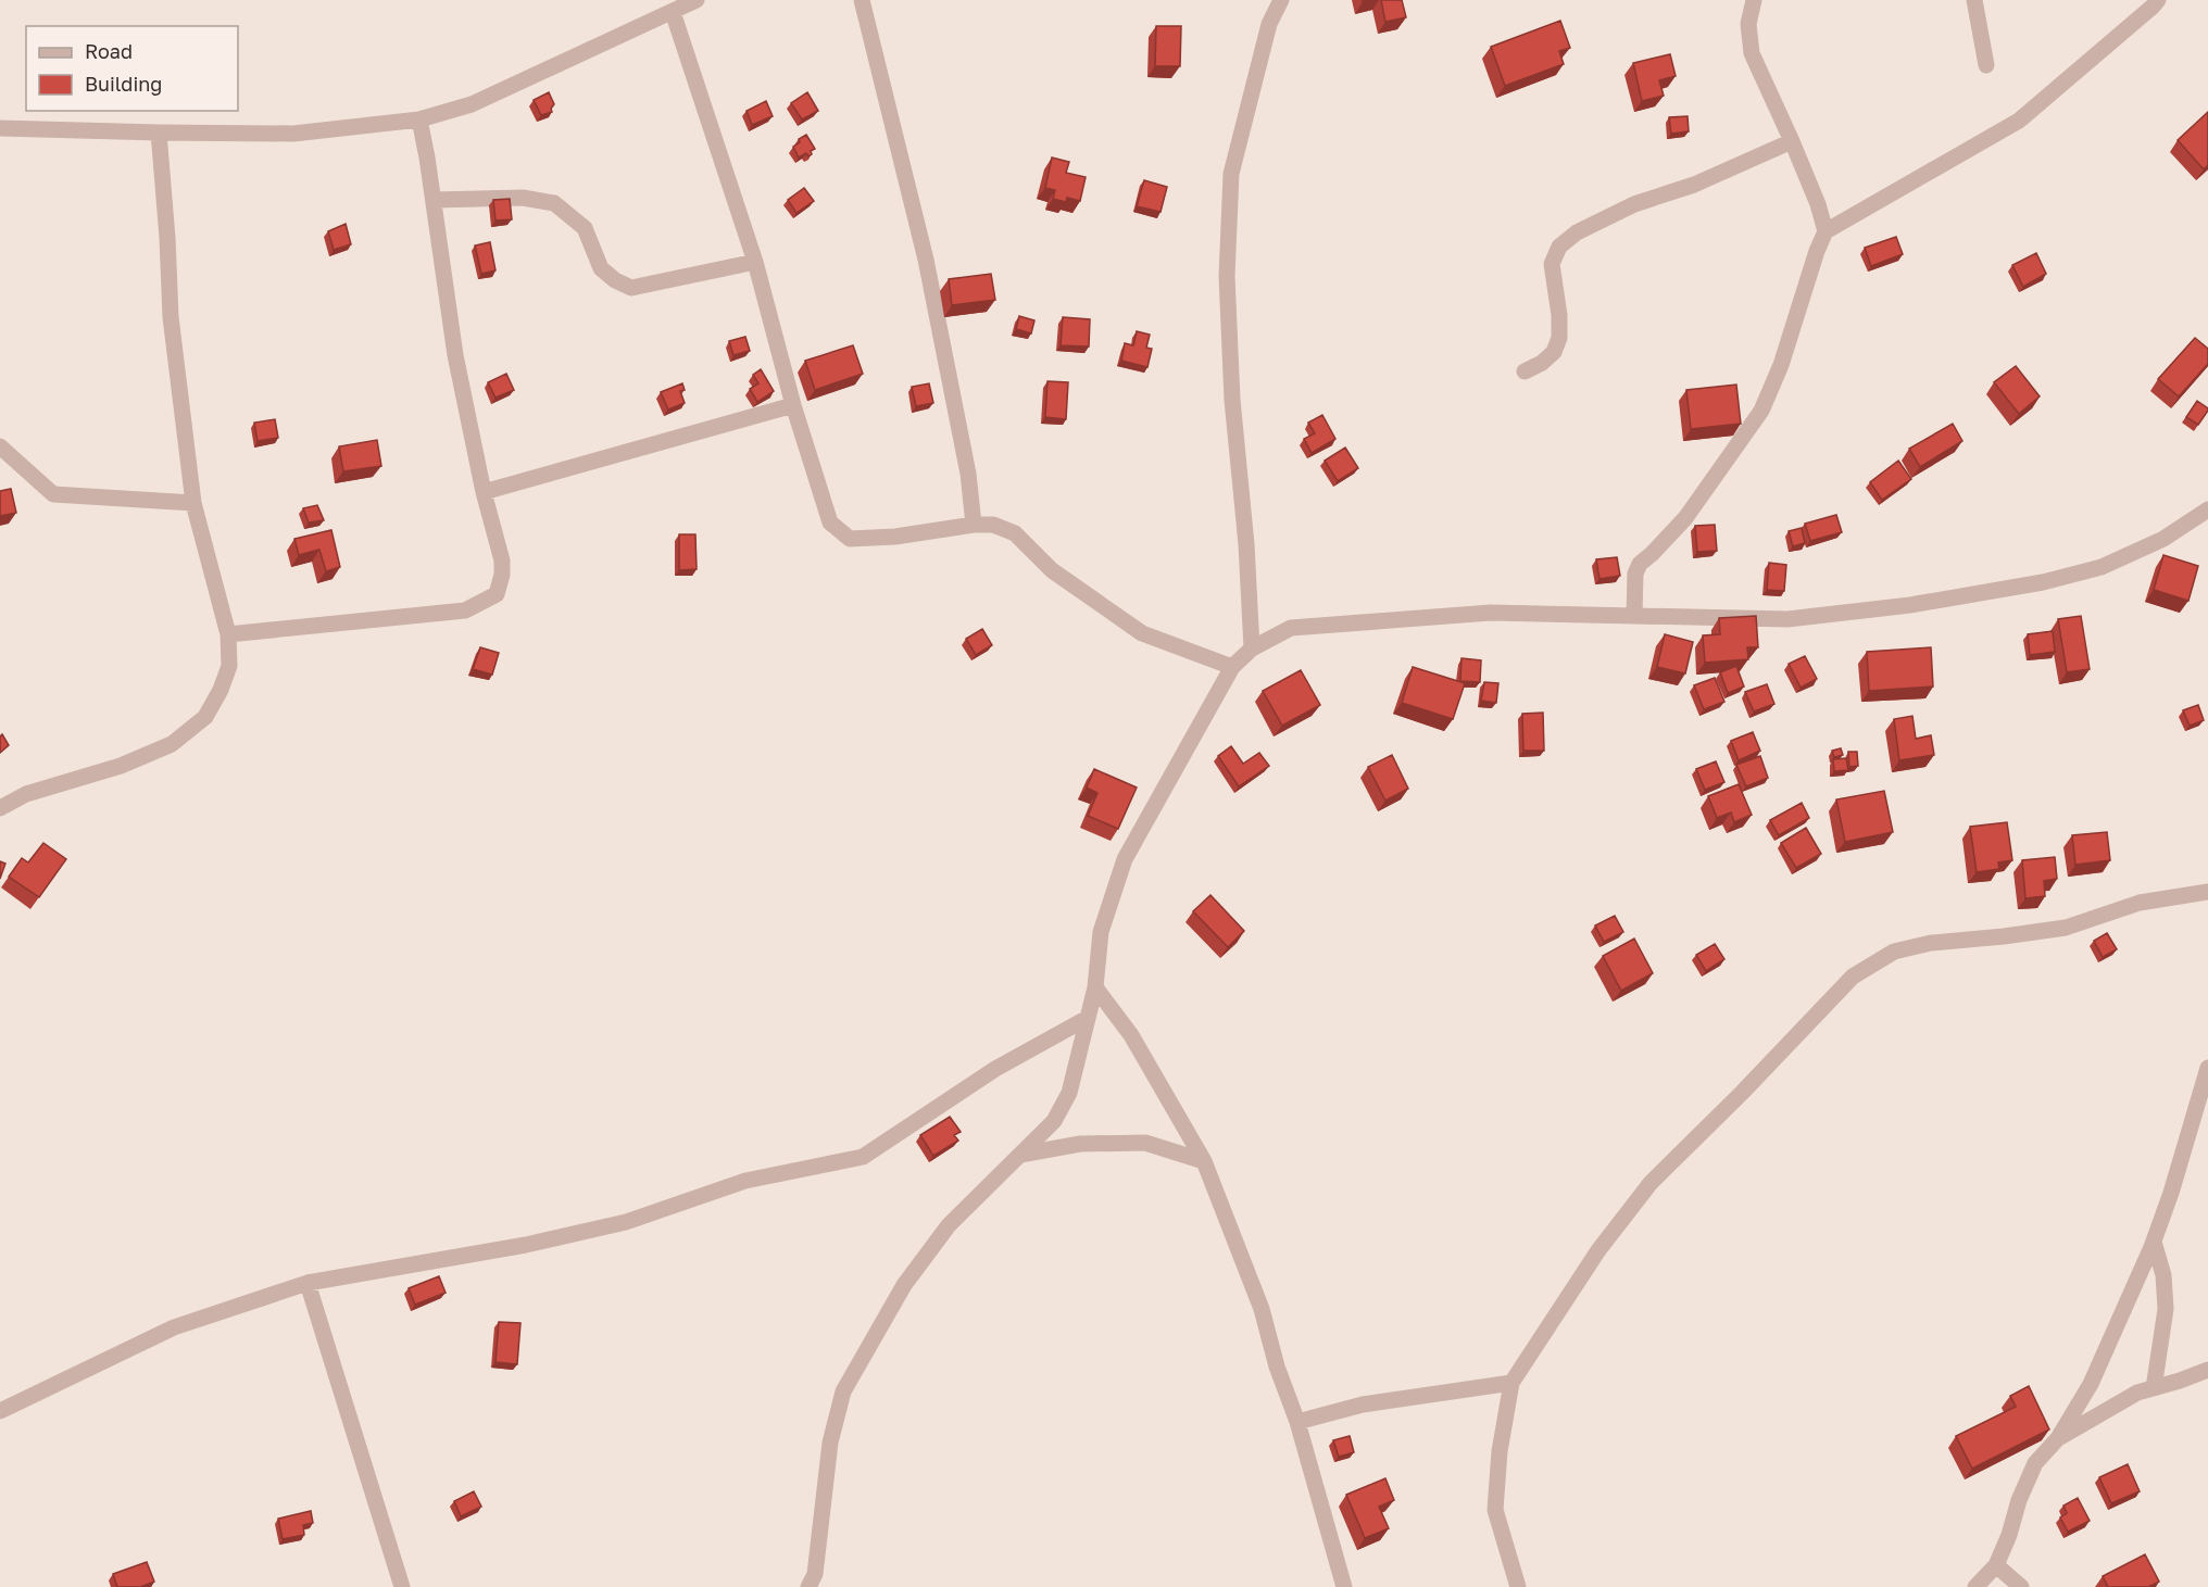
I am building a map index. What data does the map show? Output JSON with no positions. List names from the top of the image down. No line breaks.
{"legend":["Road","Building"]}
